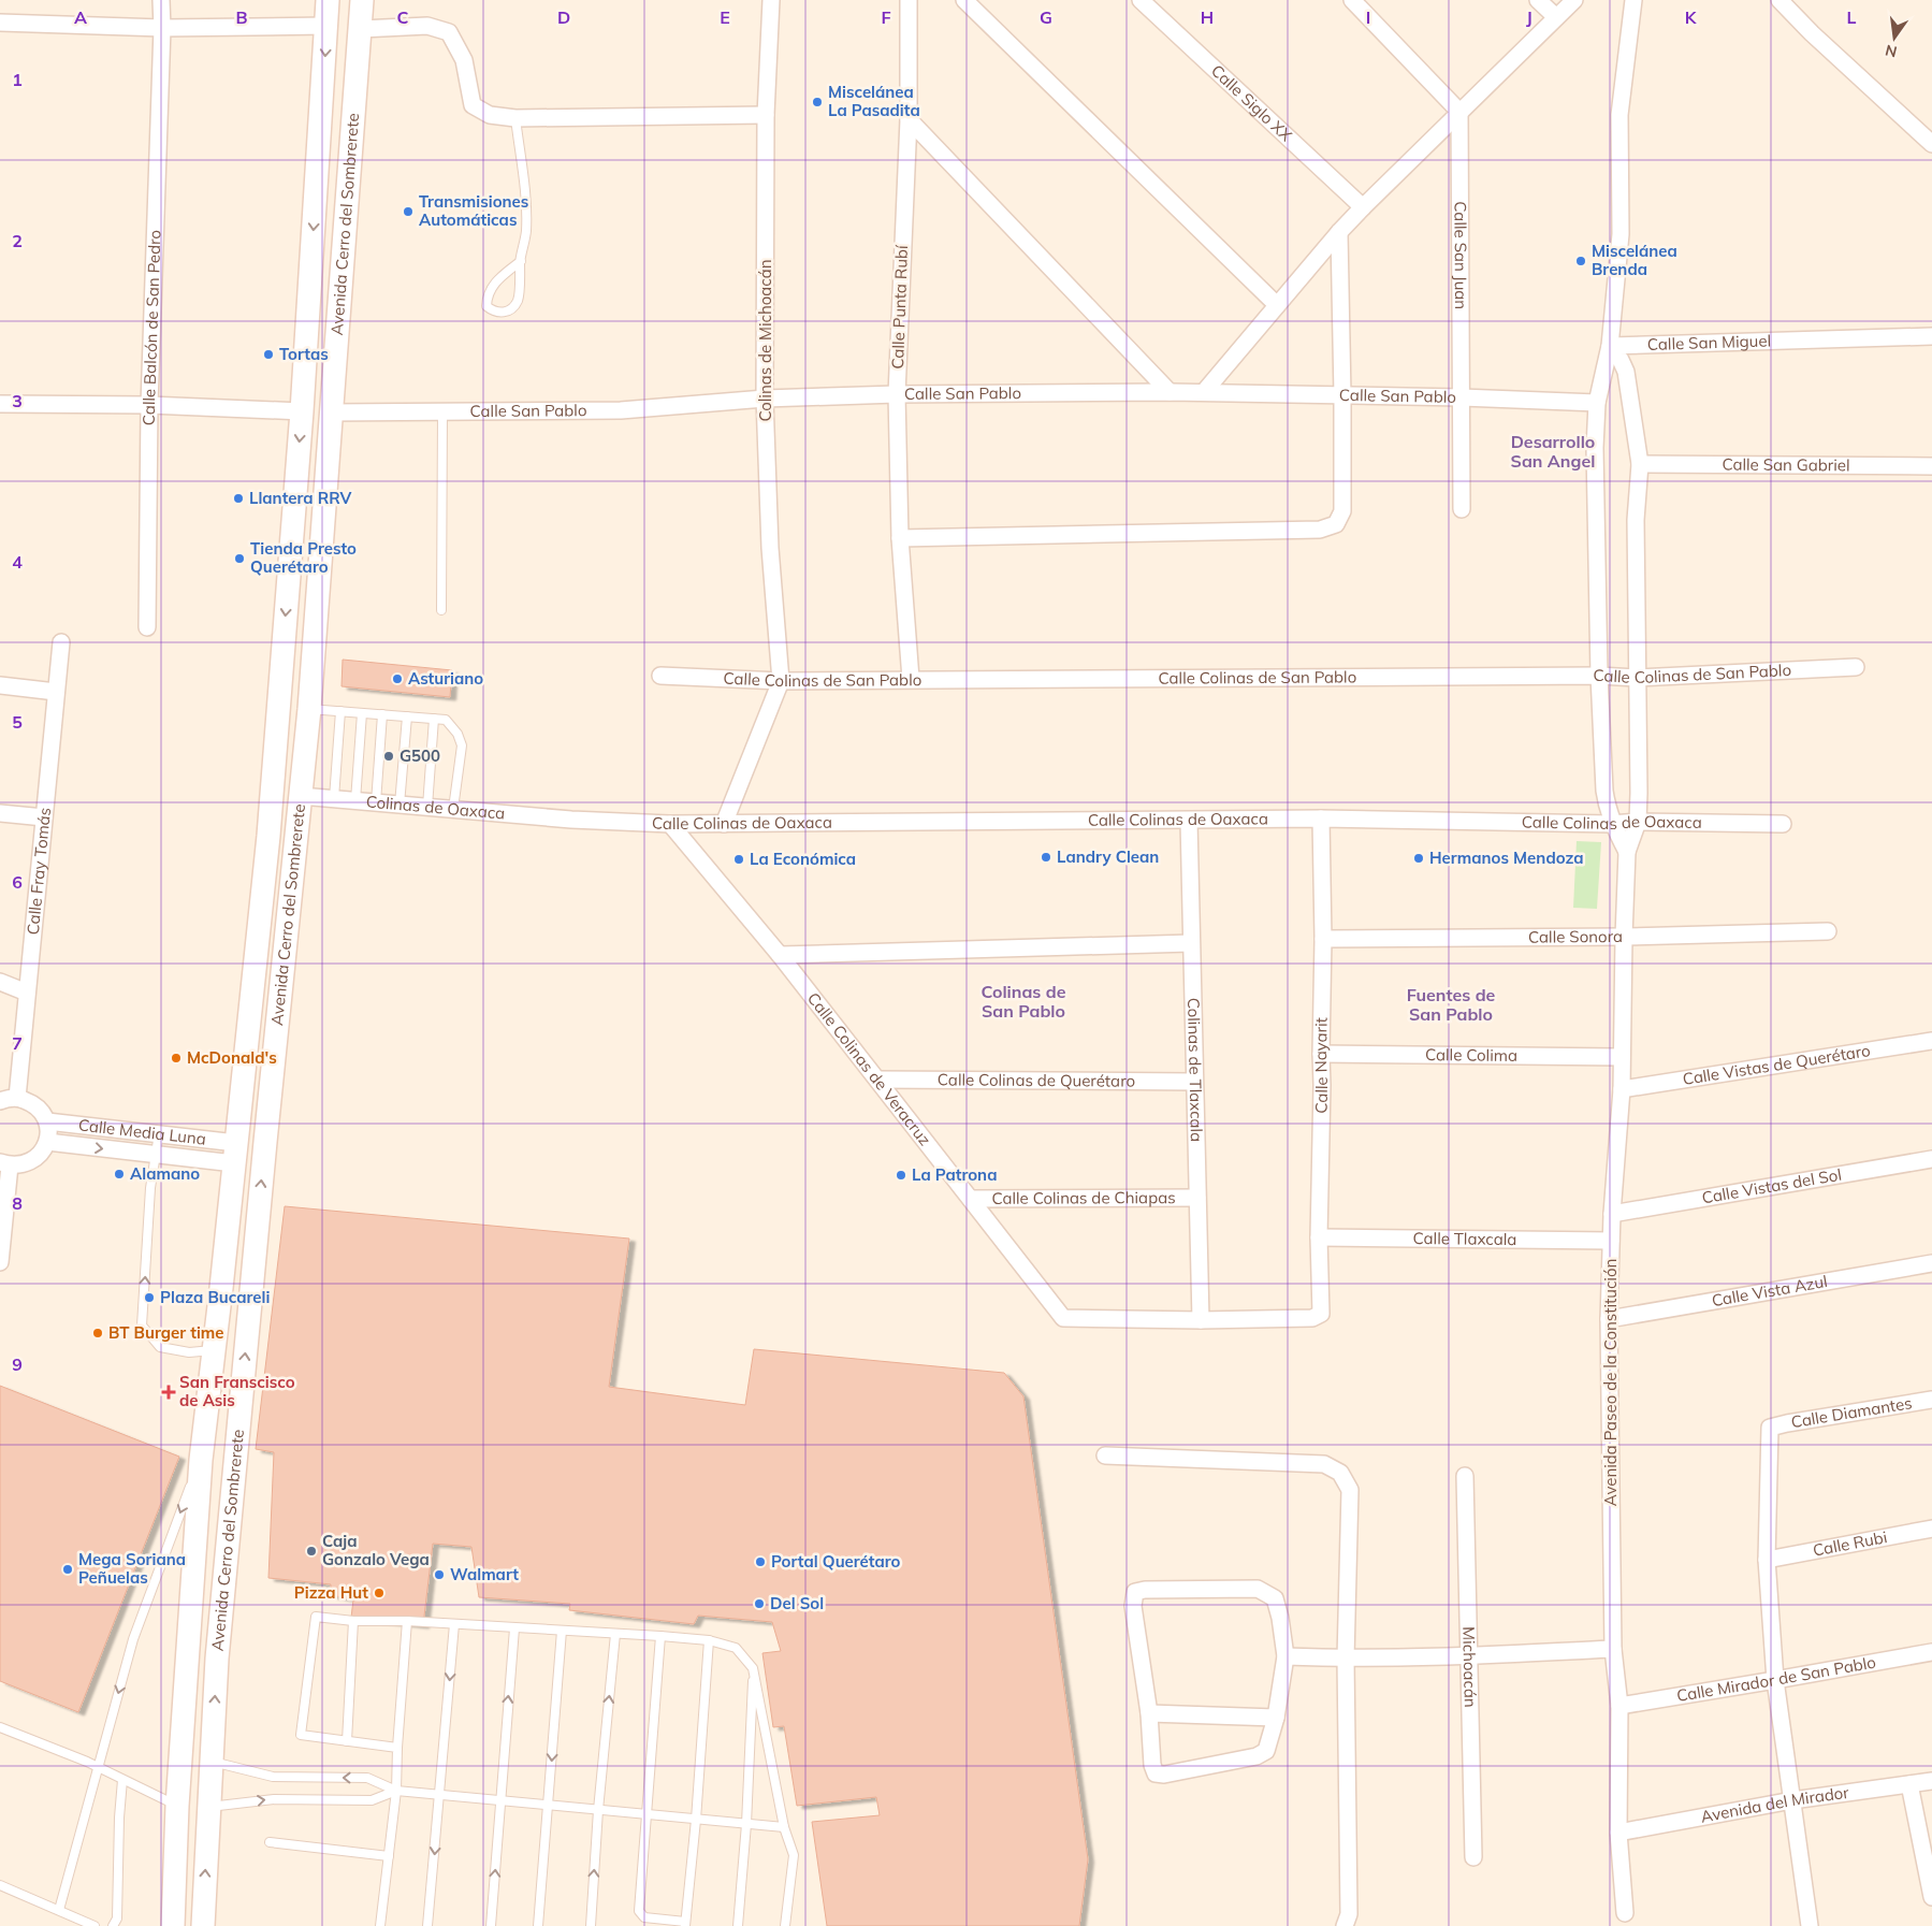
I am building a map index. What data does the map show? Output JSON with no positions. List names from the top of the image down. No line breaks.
{"streets":{"main road":["Avenida Cerro del Sombrerete"],"street":["Calle Siglo XX","Calle San Juan","Calle Punta Rubí","Calle Balcón de San Pedro","Colinas de Michoacán","Calle San Miguel","Calle San Pablo","Calle San Gabriel","Calle Colinas de San Pablo","Colinas de Oaxaca","Calle Colinas de Oaxaca","Calle Fray Tomás","Calle Sonora","Calle Colima","Calle Vistas de Querétaro","Calle Nayarit","Calle Colinas de Veracruz","Colinas de Tlaxcala","Calle Colinas de Querétaro","Calle Media Luna","Calle Vistas del Sol","Calle Colinas de Chiapas","Calle Tlaxcala","Calle Vista Azul","Avenida Paseo de la Constitución","Calle Diamantes","Calle Rubi","Michoacán","Calle Mirador de San Pablo","Avenida del Mirador"]},"crossings":[["Avenida Cerro del Sombrerete","Calle San Pablo"],["Avenida Cerro del Sombrerete","Colinas de Oaxaca"],["Avenida Cerro del Sombrerete","Calle Media Luna"],["Calle San Juan","Calle San Pablo"],["Calle Punta Rubí","Calle San Pablo"],["Calle Punta Rubí","Calle Colinas de San Pablo"],["Colinas de Michoacán","Calle San Pablo"],["Colinas de Michoacán","Calle Colinas de San Pablo"],["Calle San Gabriel","Avenida Paseo de la Constitución"],["Calle Colinas de San Pablo","Avenida Paseo de la Constitución"],["Colinas de Oaxaca","Calle Colinas de Oaxaca"],["Calle Colinas de Oaxaca","Calle Nayarit"],["Calle Colinas de Oaxaca","Calle Colinas de Veracruz"],["Calle Colinas de Oaxaca","Colinas de Tlaxcala"],["Calle Colinas de Oaxaca","Avenida Paseo de la Constitución"],["Calle Sonora","Calle Nayarit"],["Calle Sonora","Avenida Paseo de la Constitución"],["Calle Colima","Calle Nayarit"],["Calle Colima","Avenida Paseo de la Constitución"],["Calle Vistas de Querétaro","Avenida Paseo de la Constitución"],["Calle Nayarit","Calle Colinas de Veracruz"],["Calle Nayarit","Calle Tlaxcala"],["Calle Colinas de Veracruz","Colinas de Tlaxcala"],["Calle Colinas de Veracruz","Calle Colinas de Querétaro"],["Calle Colinas de Veracruz","Calle Colinas de Chiapas"],["Colinas de Tlaxcala","Calle Colinas de Querétaro"],["Colinas de Tlaxcala","Calle Colinas de Chiapas"],["Calle Vistas del Sol","Avenida Paseo de la Constitución"],["Calle Tlaxcala","Avenida Paseo de la Constitución"],["Calle Vista Azul","Avenida Paseo de la Constitución"],["Avenida Paseo de la Constitución","Calle Mirador de San Pablo"],["Avenida Paseo de la Constitución","Avenida del Mirador"],["Calle Diamantes","Calle Rubi"]],"districts":["Desarrollo San Angel","Colinas de San Pablo","Fuentes de San Pablo"],"places":{"other":["Miscelánea La Pasadita","Transmisiones Automáticas","Miscelánea Brenda","Tortas","Llantera RRV","Tienda Presto Querétaro","Asturiano","G500","Landry Clean","Hermanos Mendoza","La Económica","McDonald's","Alamano","La Patrona","Plaza Bucareli","BT Burger time","Caja Gonzalo Vega","Portal Querétaro","Mega Soriana Peñuelas","Walmart","Pizza Hut","Del Sol"],"health":["San Franscisco de Asis"]},"north":"bottom","grid":{"columns":["A","B","C","D","E","F","G","H","I","J","K","L"],"rows":["1","2","3","4","5","6","7","8","9"]}}
